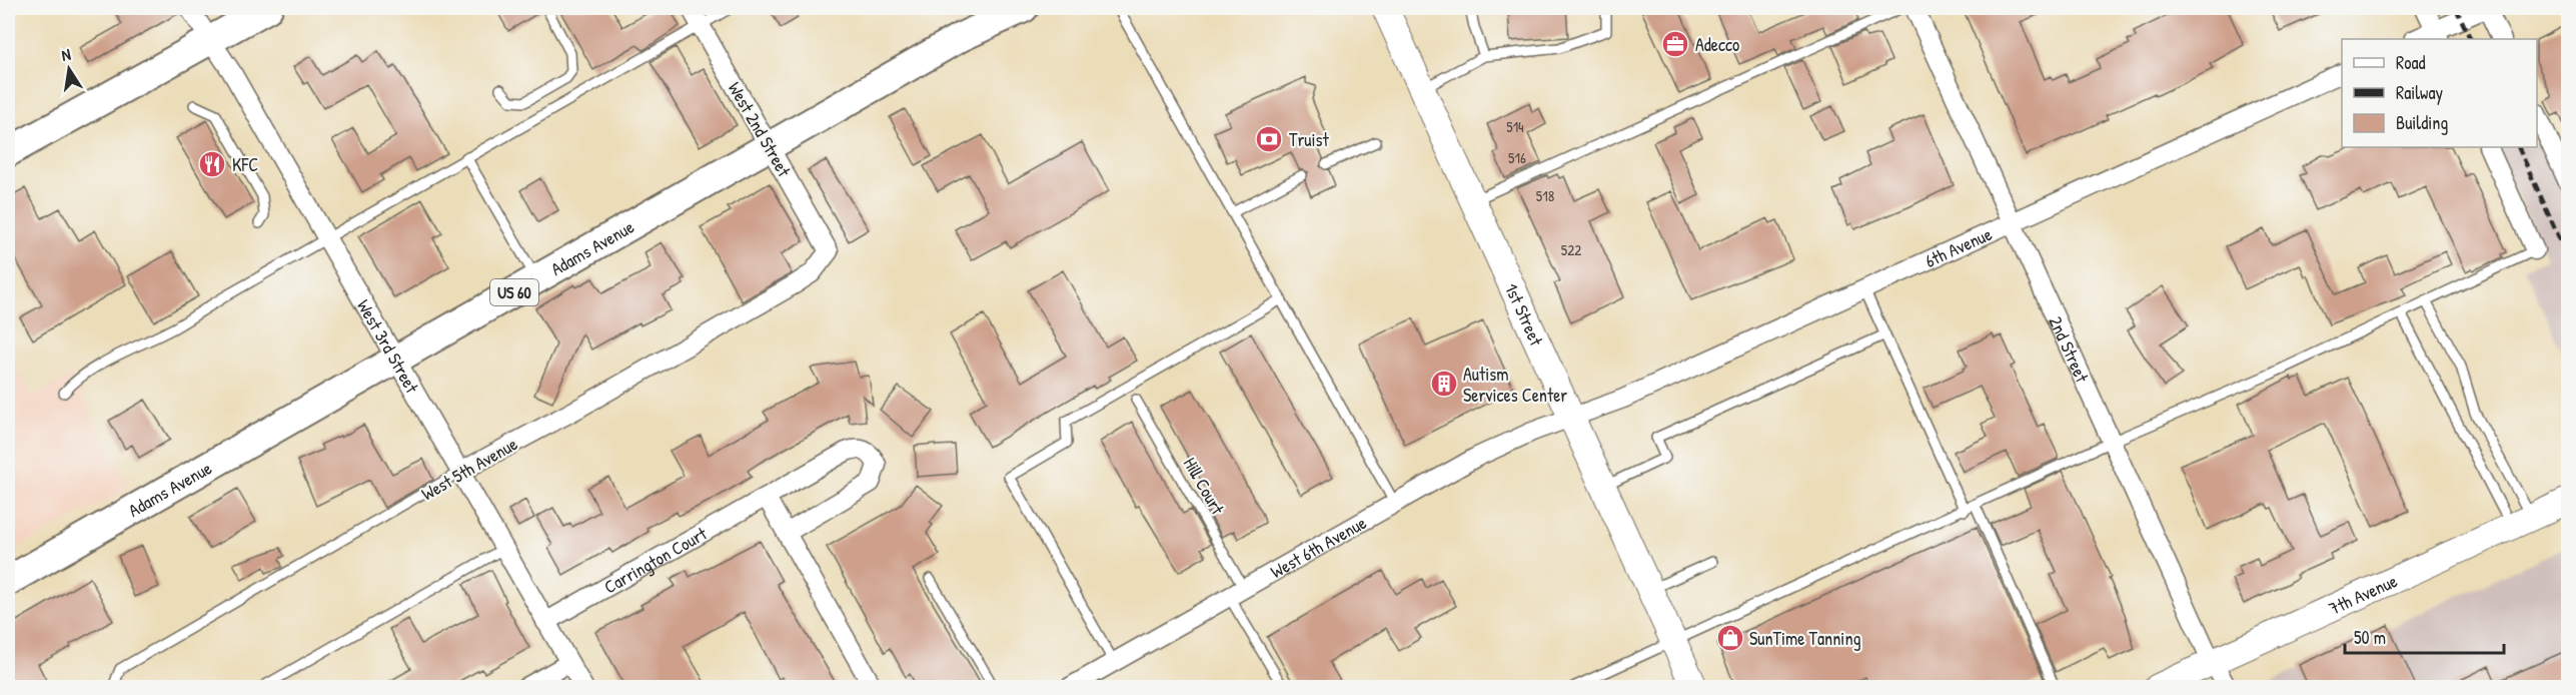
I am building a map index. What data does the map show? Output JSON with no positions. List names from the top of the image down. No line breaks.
{"streets":{"main road":["Adams Avenue","US 60"],"street":["West 2nd Street","6th Avenue","1st Street","West 3rd Street","2nd Street","West 5th Avenue","West 6th Avenue","Carrington Court","7th Avenue"],"lane":["Hill Court"]},"crossings":[["West 2nd Street","Adams Avenue"],["West 2nd Street","West 5th Avenue"],["Adams Avenue","West 3rd Street"],["6th Avenue","1st Street"],["6th Avenue","2nd Street"],["6th Avenue","West 6th Avenue"],["1st Street","West 6th Avenue"],["West 3rd Street","West 5th Avenue"],["West 3rd Street","Carrington Court"],["2nd Street","7th Avenue"],["Hill Court","West 6th Avenue"]],"places":{"office":["Adecco"],"bank":["Truist"],"restaurant":["KFC"],"building":["Autism Services Center"],"shop":["SunTime Tanning"]},"house_numbers":["514","516","518","522"],"legend":["Road","Railway","Building"],"scale_bar":"50 m","north":"top"}
